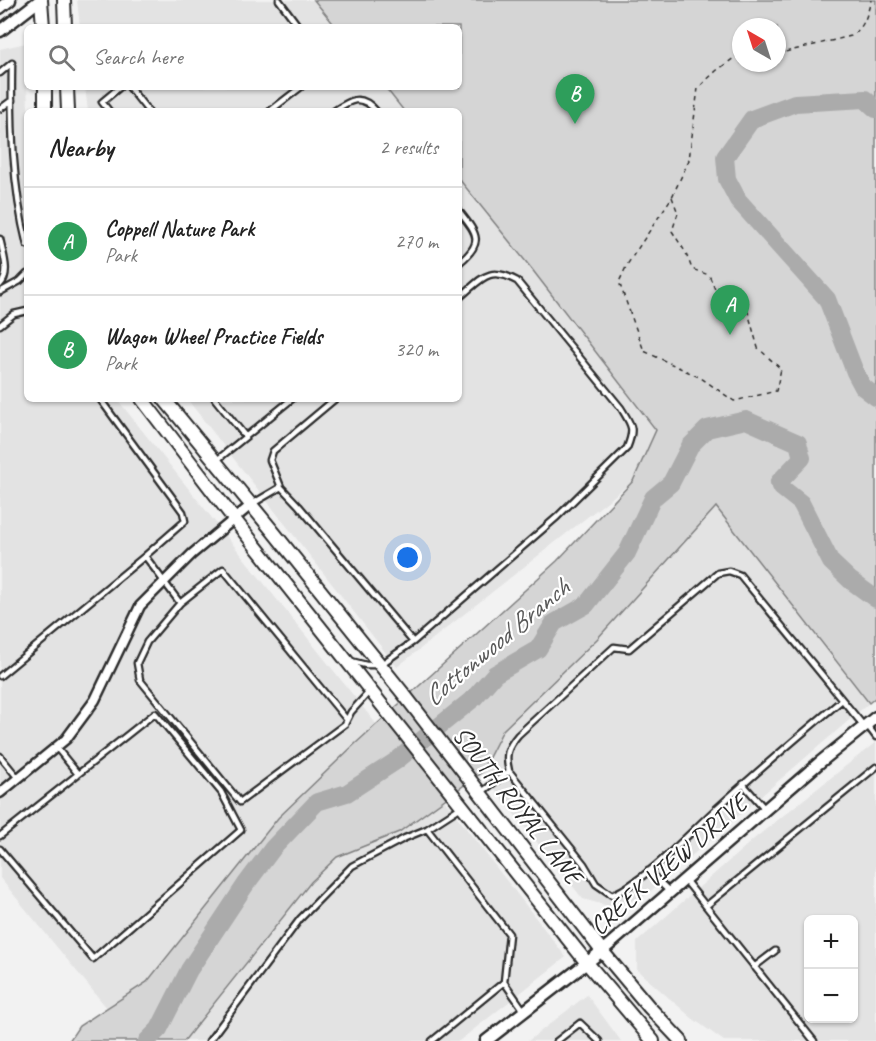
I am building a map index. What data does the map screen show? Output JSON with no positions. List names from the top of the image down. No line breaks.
{"streets":{"main road":["SOUTH ROYAL LANE"],"street":["CREEK VIEW DRIVE"]},"crossings":[["SOUTH ROYAL LANE","CREEK VIEW DRIVE"]],"water":["Cottonwood Branch"],"north":"top left","page":{"search":"Search here","pins":["B","A"],"heading":["Nearby","2 results"],"list":[{"mark":"A","name":"Coppell Nature Park","note":"Park","value":"270 m"},{"mark":"B","name":"Wagon Wheel Practice Fields","note":"Park","value":"320 m"}],"map_buttons":["+","−"]}}
